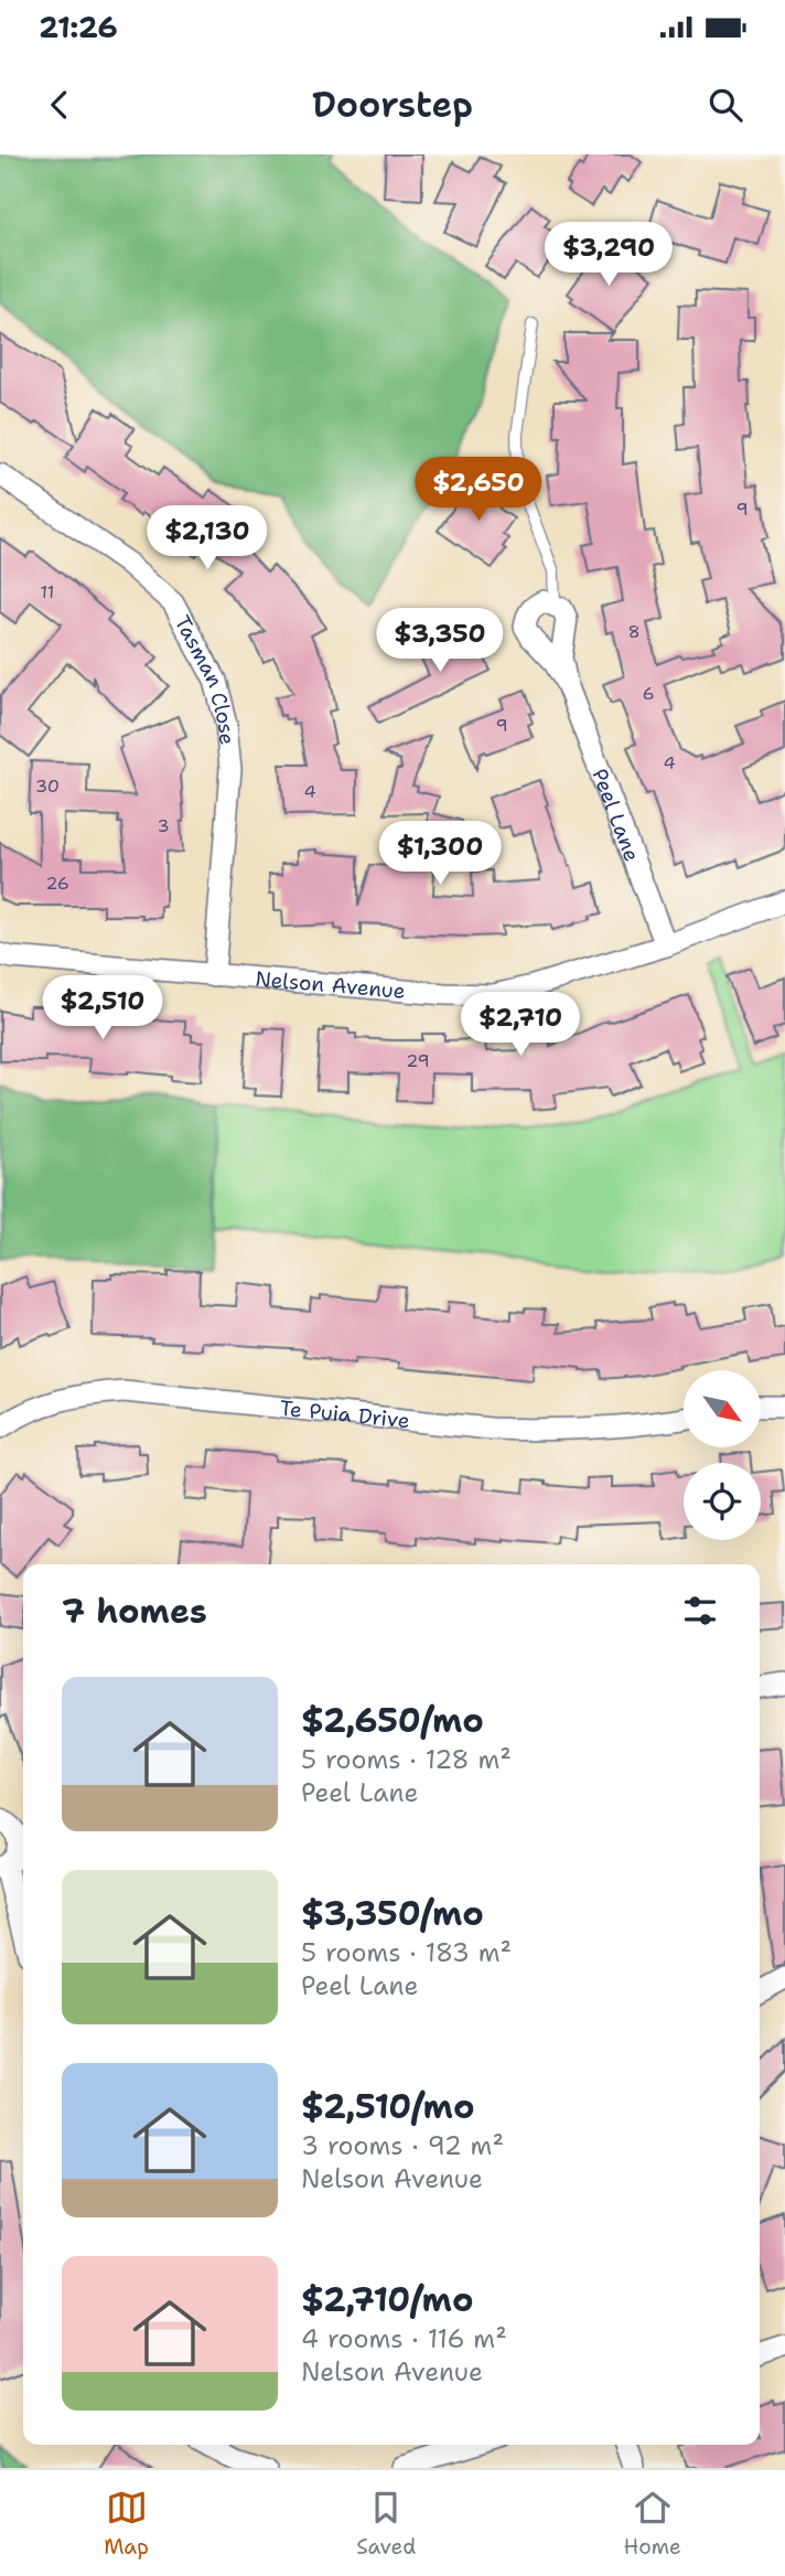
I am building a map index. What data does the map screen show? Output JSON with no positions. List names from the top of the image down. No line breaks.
{"streets":{"street":["Tasman Close","Peel Lane","Nelson Avenue","Te Puia Drive"]},"crossings":[["Tasman Close","Nelson Avenue"],["Peel Lane","Nelson Avenue"]],"house_numbers":["9","11","8","6","9","4","30","4","3","26","29"],"north":"bottom right","page":{"status":"21:26","header":"Doorstep","price":["$3,290","$2,650","$2,130","$3,350","$1,300","$2,510","$2,710"],"heading":"7 homes","list":[{"name":"$2,650/mo","note":"5 rooms · 128 m² · Peel Lane"},{"name":"$3,350/mo","note":"5 rooms · 183 m² · Peel Lane"},{"name":"$2,510/mo","note":"3 rooms · 92 m² · Nelson Avenue"},{"name":"$2,710/mo","note":"4 rooms · 116 m² · Nelson Avenue"}],"tabs":["Map","Saved","Home"]}}
